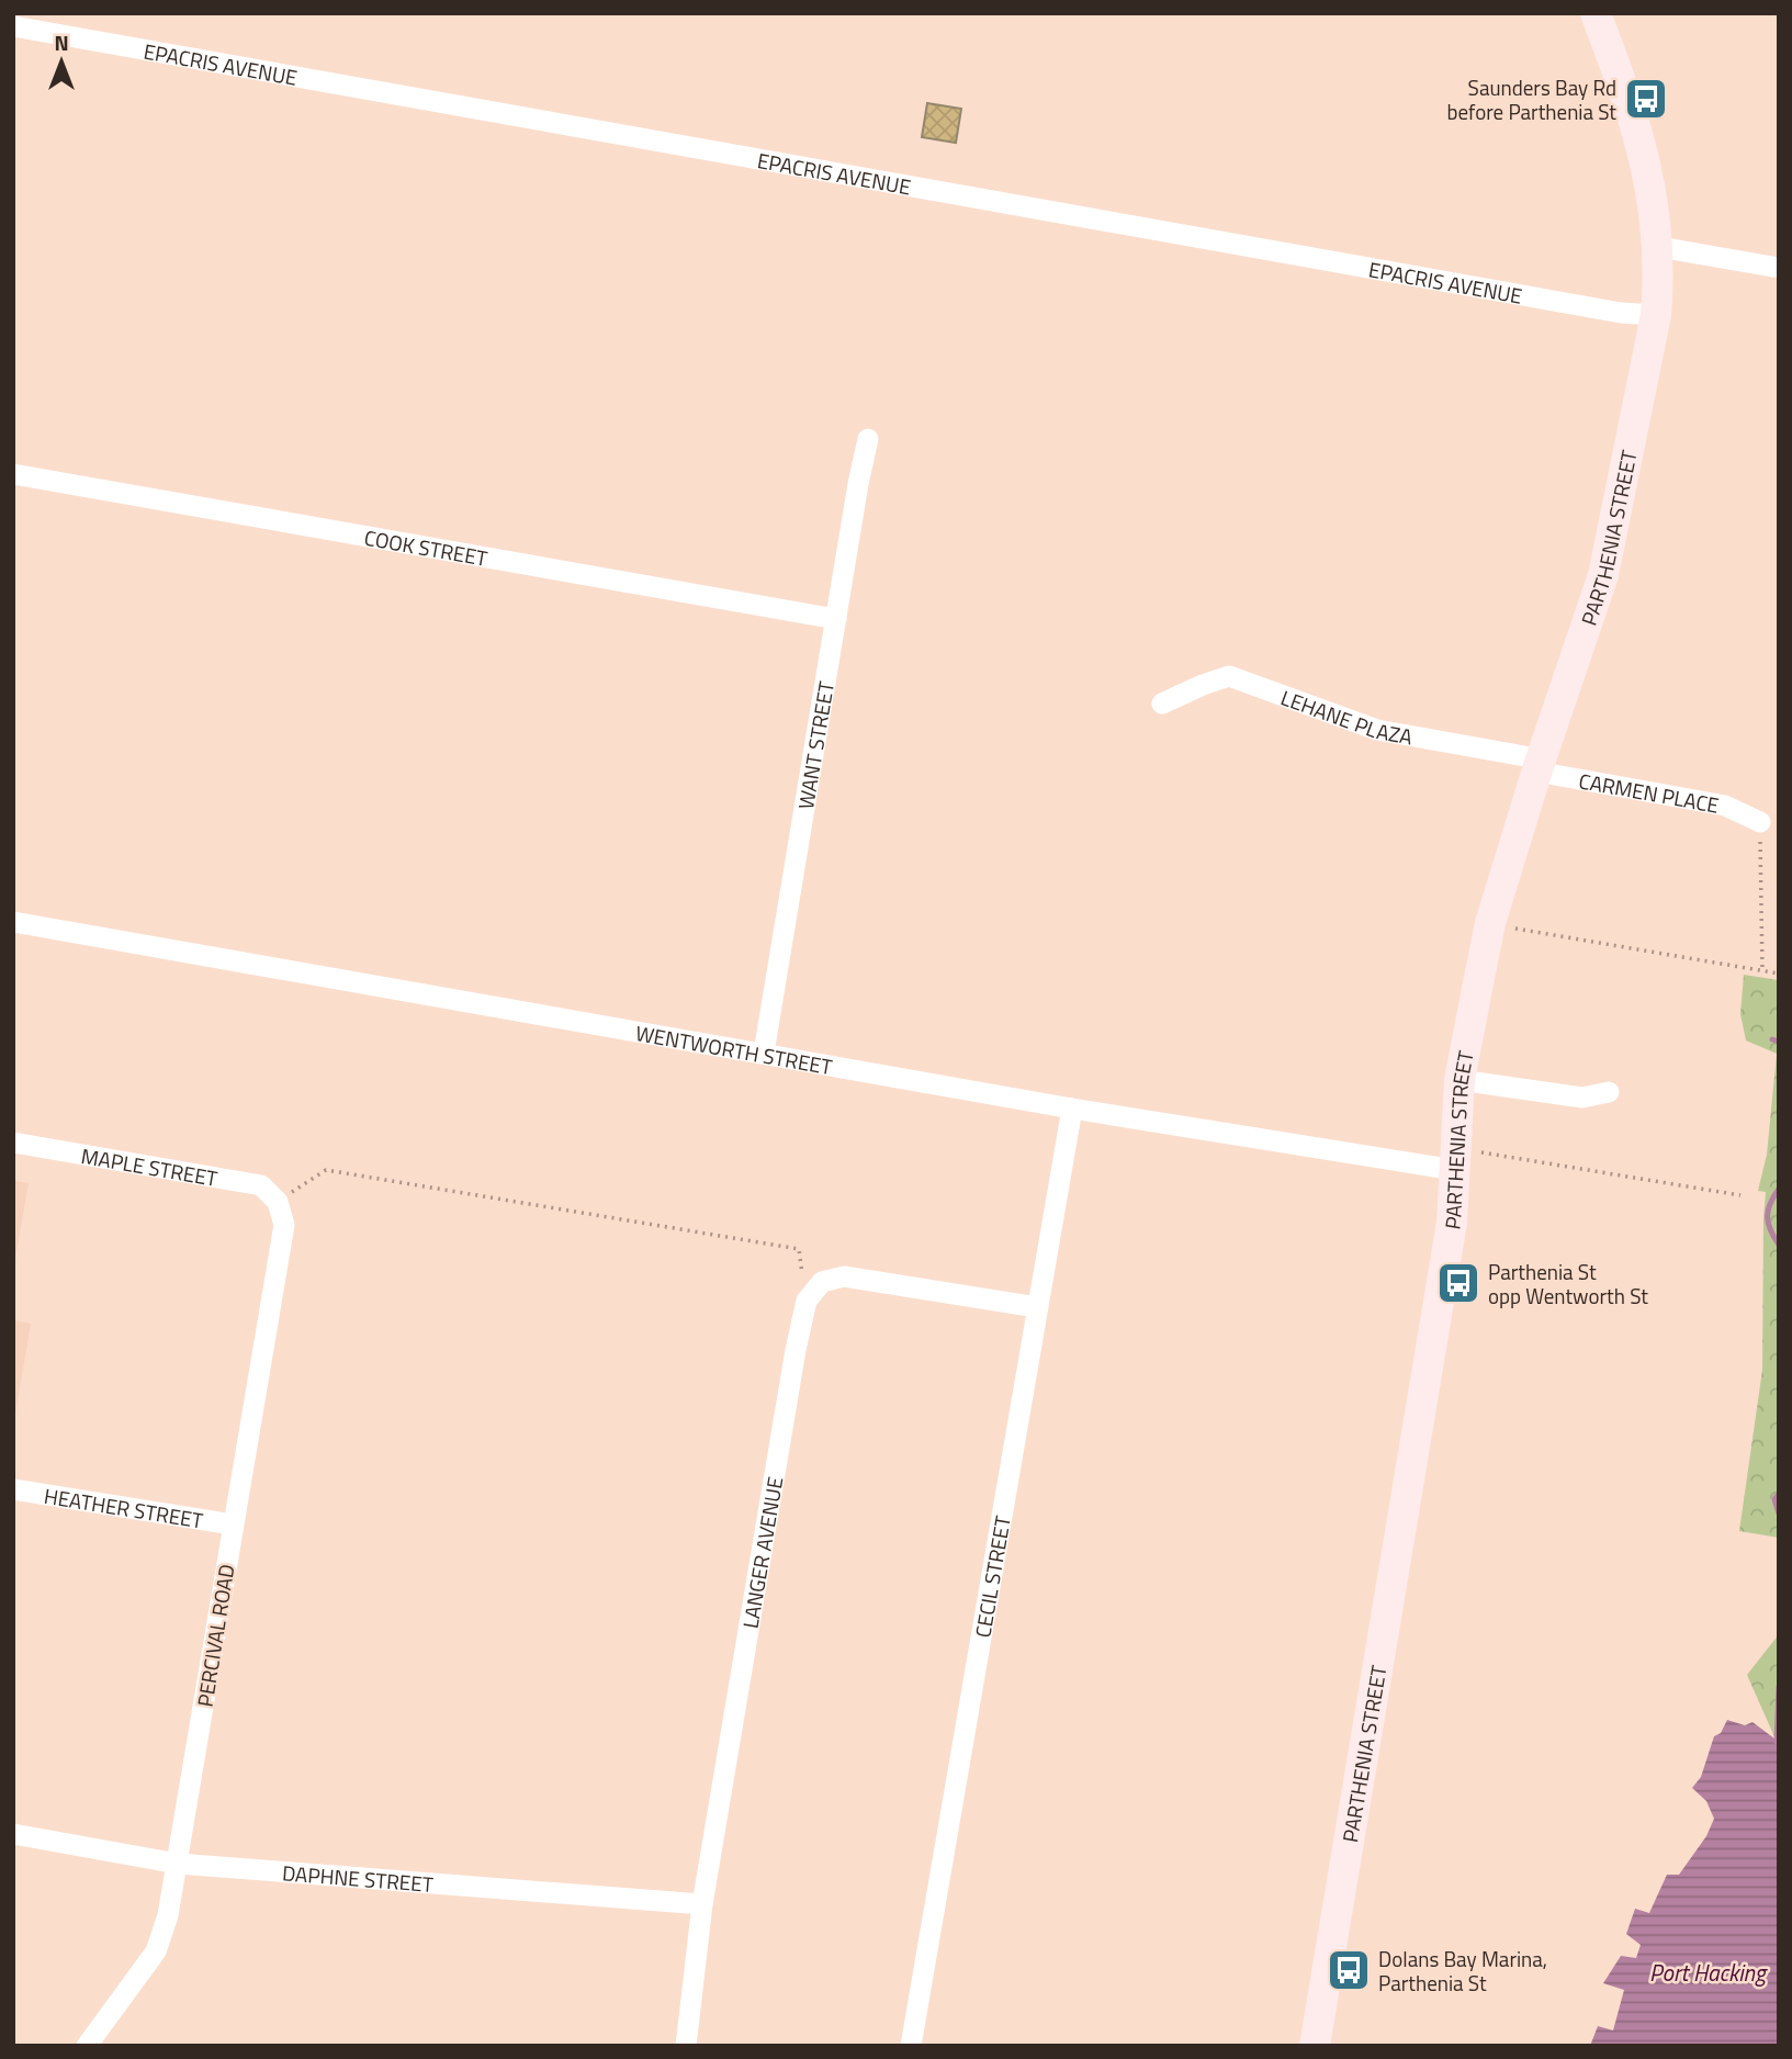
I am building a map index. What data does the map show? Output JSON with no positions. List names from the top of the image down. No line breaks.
{"streets":{"street":["EPACRIS AVENUE","PARTHENIA STREET","COOK STREET","LEHANE PLAZA","WANT STREET","CARMEN PLACE","WENTWORTH STREET","MAPLE STREET","HEATHER STREET","LANGER AVENUE","CECIL STREET","PERCIVAL ROAD","DAPHNE STREET"]},"crossings":[["EPACRIS AVENUE","PARTHENIA STREET"],["PARTHENIA STREET","LEHANE PLAZA"],["PARTHENIA STREET","CARMEN PLACE"],["PARTHENIA STREET","WENTWORTH STREET"],["COOK STREET","WANT STREET"],["LEHANE PLAZA","CARMEN PLACE"],["WANT STREET","WENTWORTH STREET"],["WENTWORTH STREET","CECIL STREET"],["MAPLE STREET","PERCIVAL ROAD"],["HEATHER STREET","PERCIVAL ROAD"],["LANGER AVENUE","DAPHNE STREET"],["PERCIVAL ROAD","DAPHNE STREET"]],"water":["Port Hacking"],"places":{"bus stop":["Saunders Bay Rd before Parthenia St","Parthenia St opp Wentworth St","Dolans Bay Marina, Parthenia St"]},"north":"top"}
